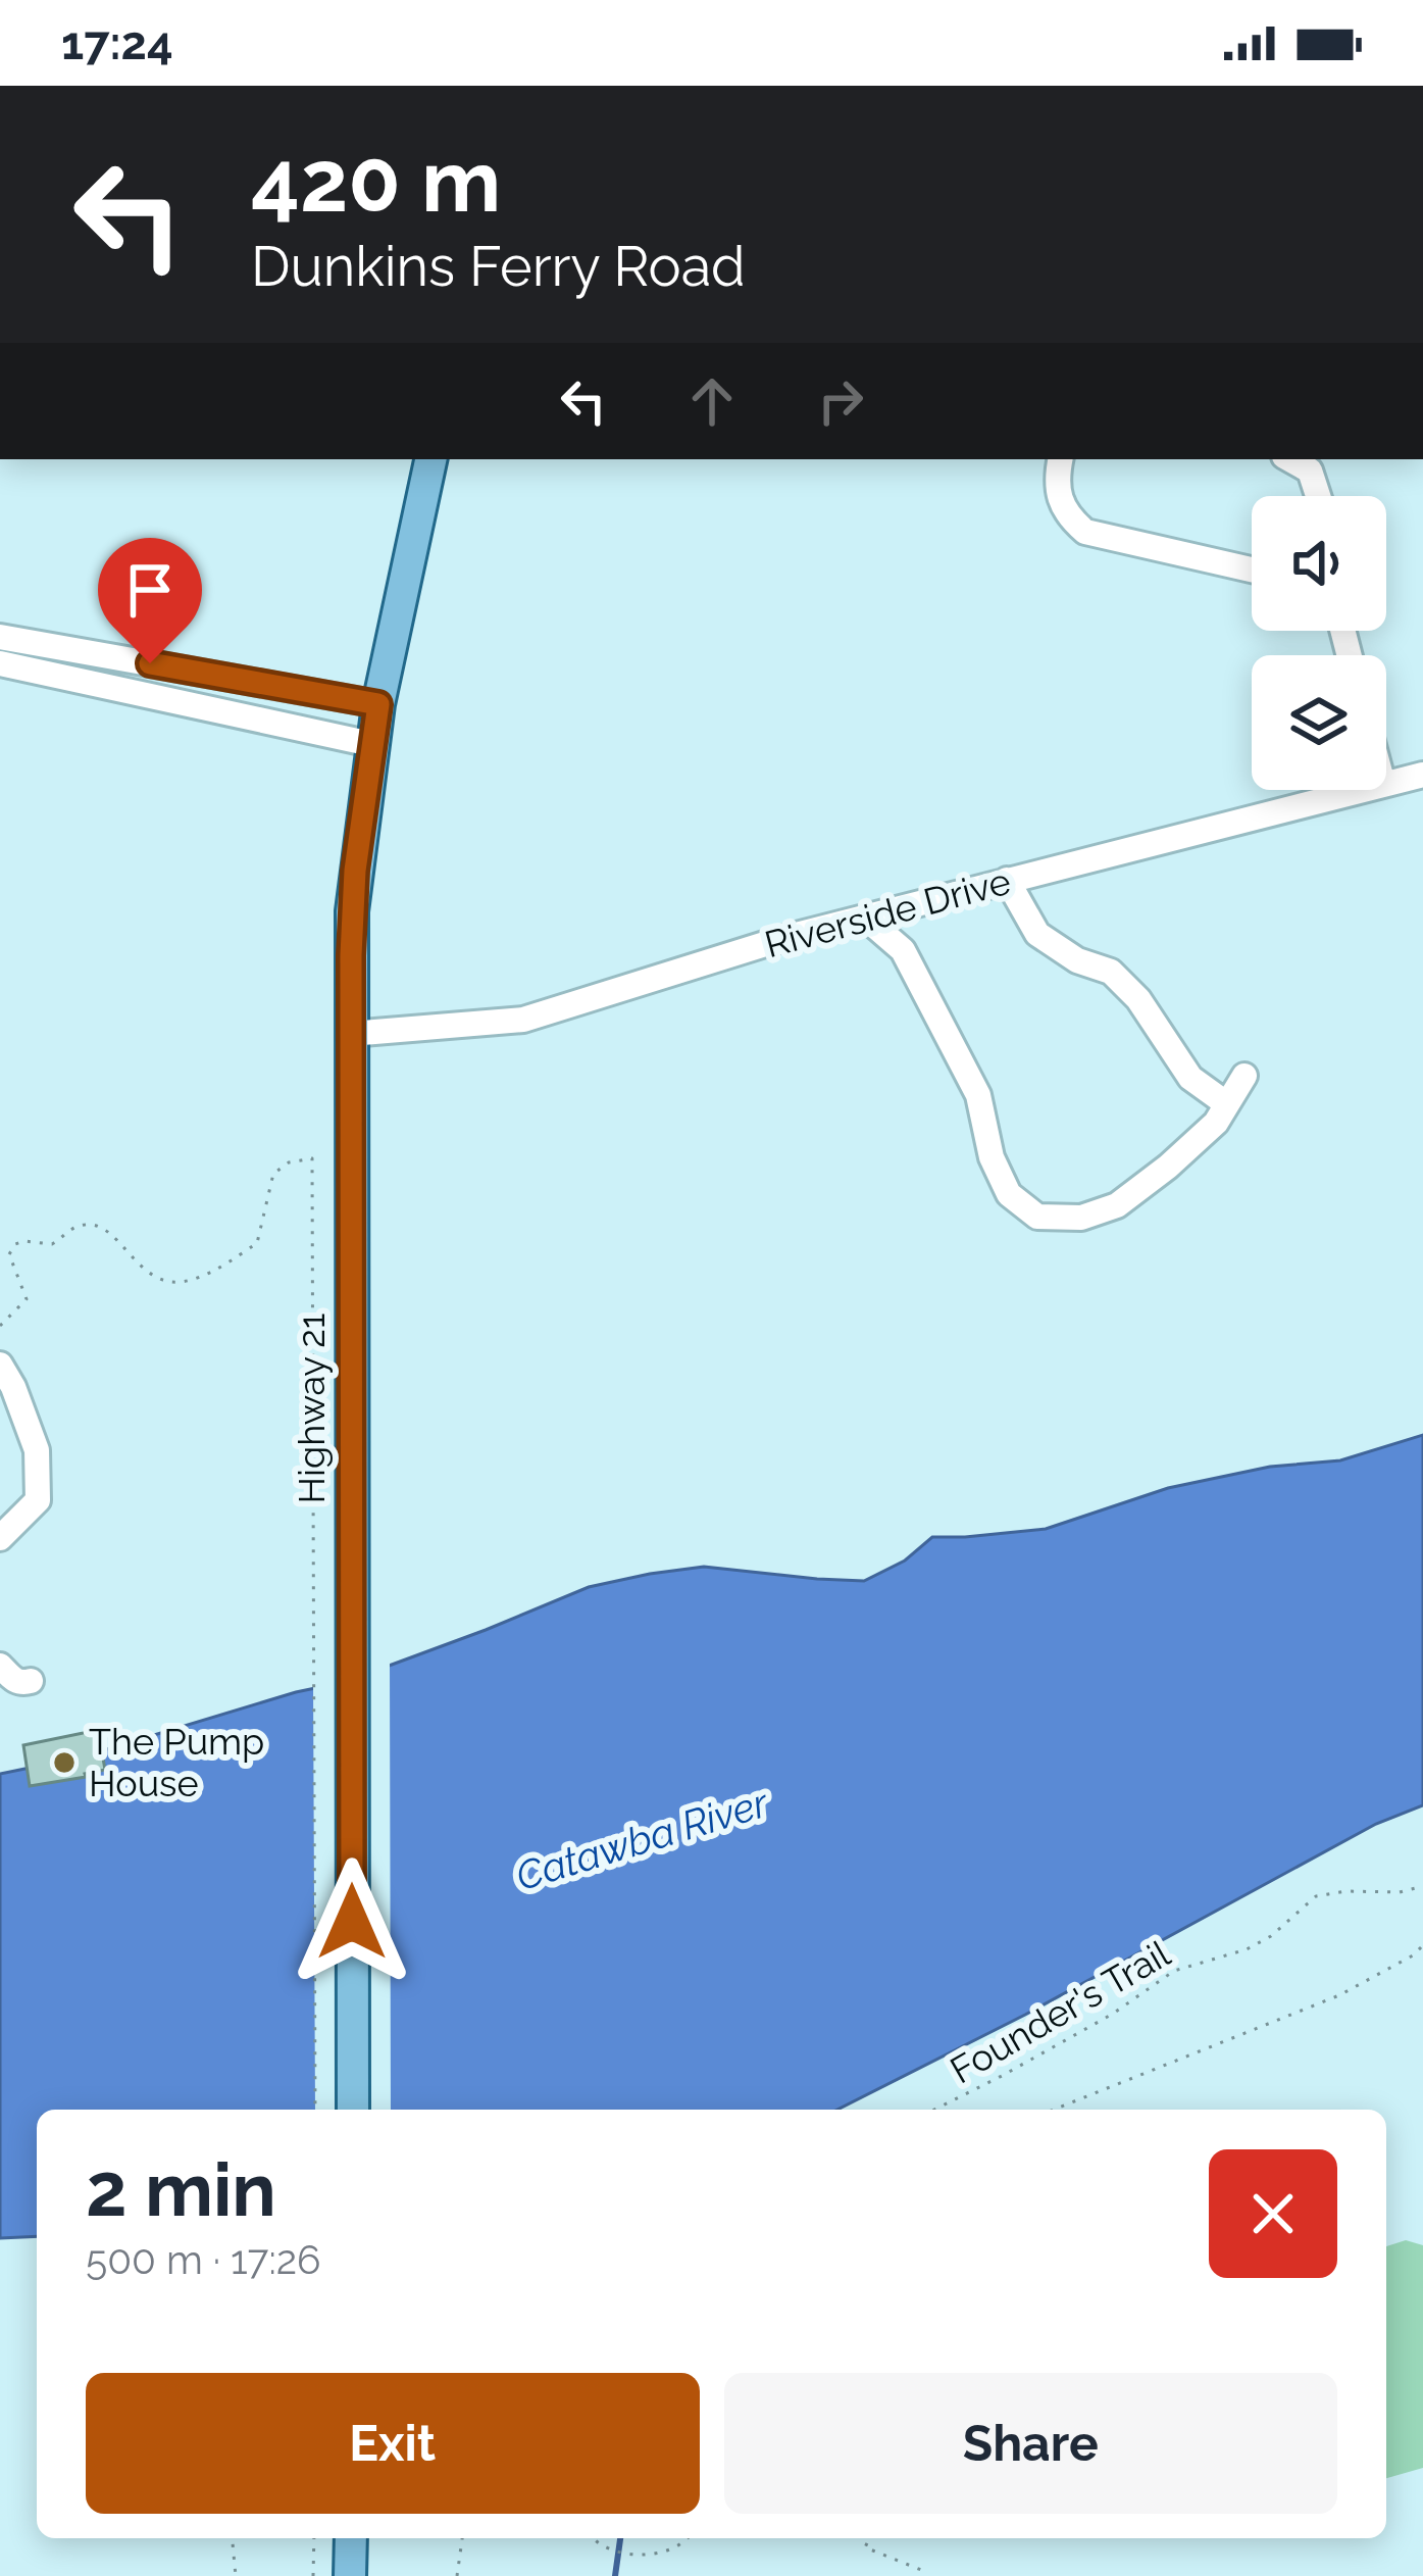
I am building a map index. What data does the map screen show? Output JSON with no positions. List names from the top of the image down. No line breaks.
{"streets":{"main road":["Highway 21"],"street":["Riverside Drive"],"path":["Founder's Trail"]},"crossings":[["Riverside Drive","Highway 21"]],"water":["Catawba River"],"places":["The Pump House"],"page":{"status":"17:24","turn":["420 m","Dunkins Ferry Road"],"heading":["2 min","500 m · 17:26"],"buttons":["Exit","Share"]}}
